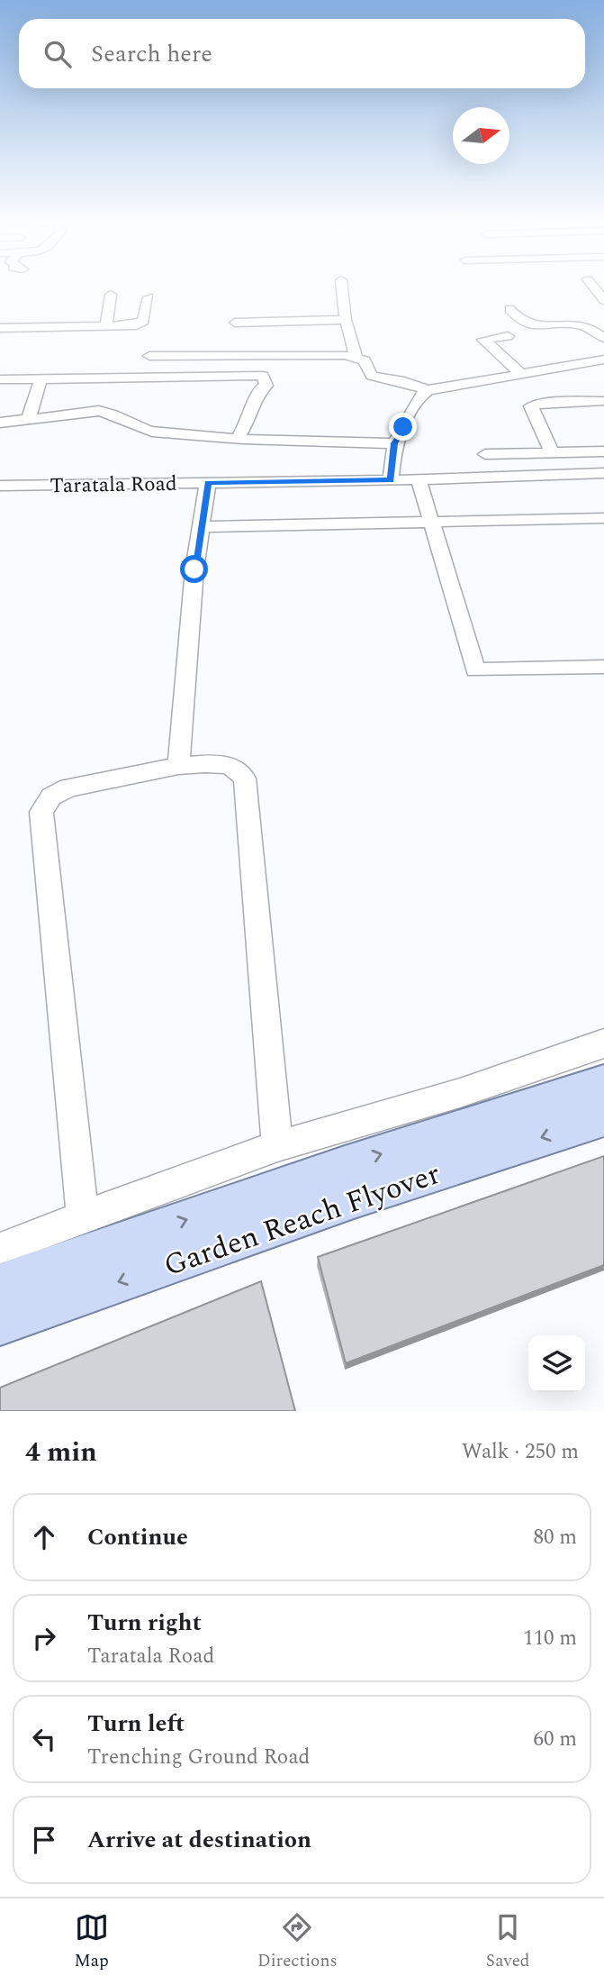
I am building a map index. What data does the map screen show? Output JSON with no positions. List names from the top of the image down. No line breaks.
{"streets":{"main road":["Garden Reach Flyover"],"street":["Taratala Road"]},"north":"right","page":{"search":"Search here","heading":["4 min","Walk · 250 m"],"list":[["Continue","80 m"],["Turn right","Taratala Road","110 m"],["Turn left","Trenching Ground Road","60 m"],"Arrive at destination"],"nav":["Map","Directions","Saved"]}}
